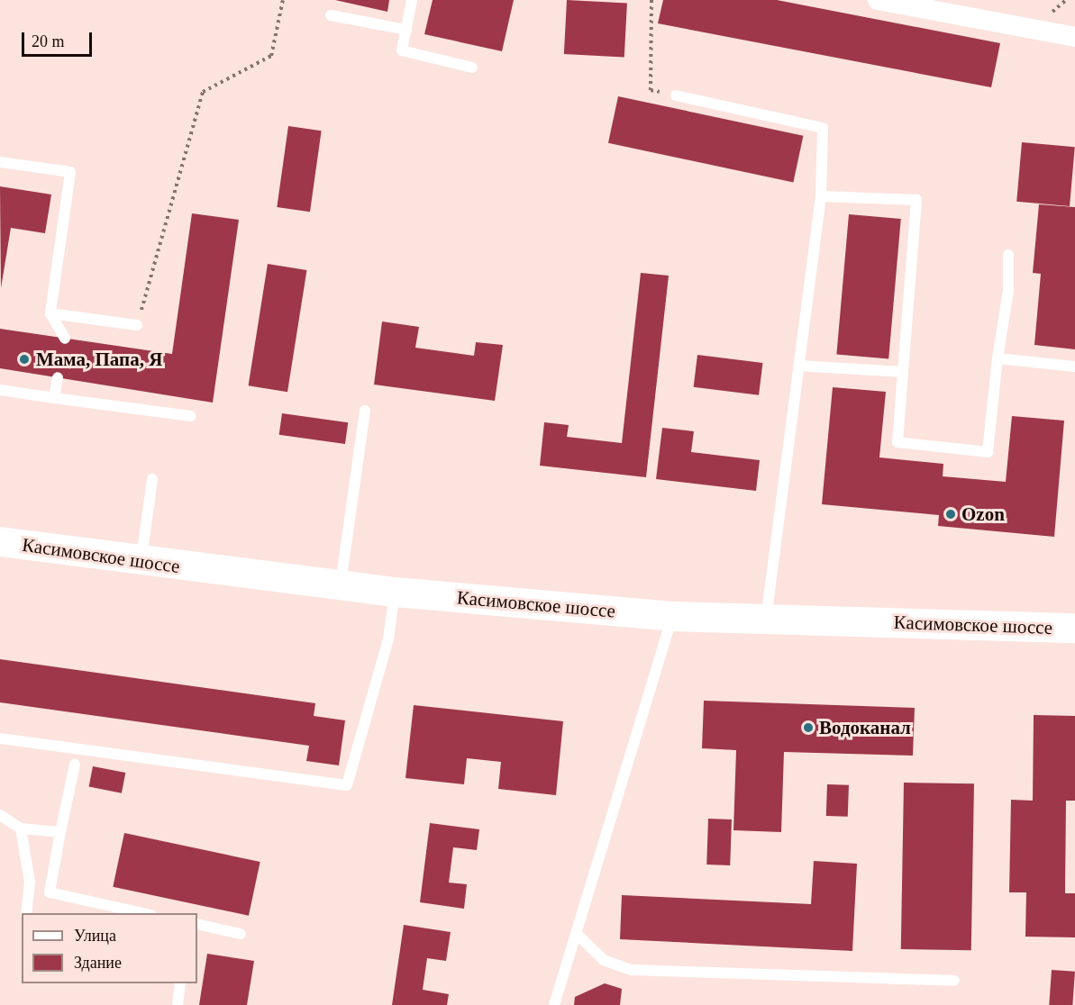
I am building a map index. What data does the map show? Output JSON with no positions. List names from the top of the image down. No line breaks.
{"streets":{"main road":["Касимовское шоссе"]},"places":["Мама, Папа, Я","Ozon","Водоканал"],"legend":["Улица","Здание"],"scale_bar":"20 m"}
